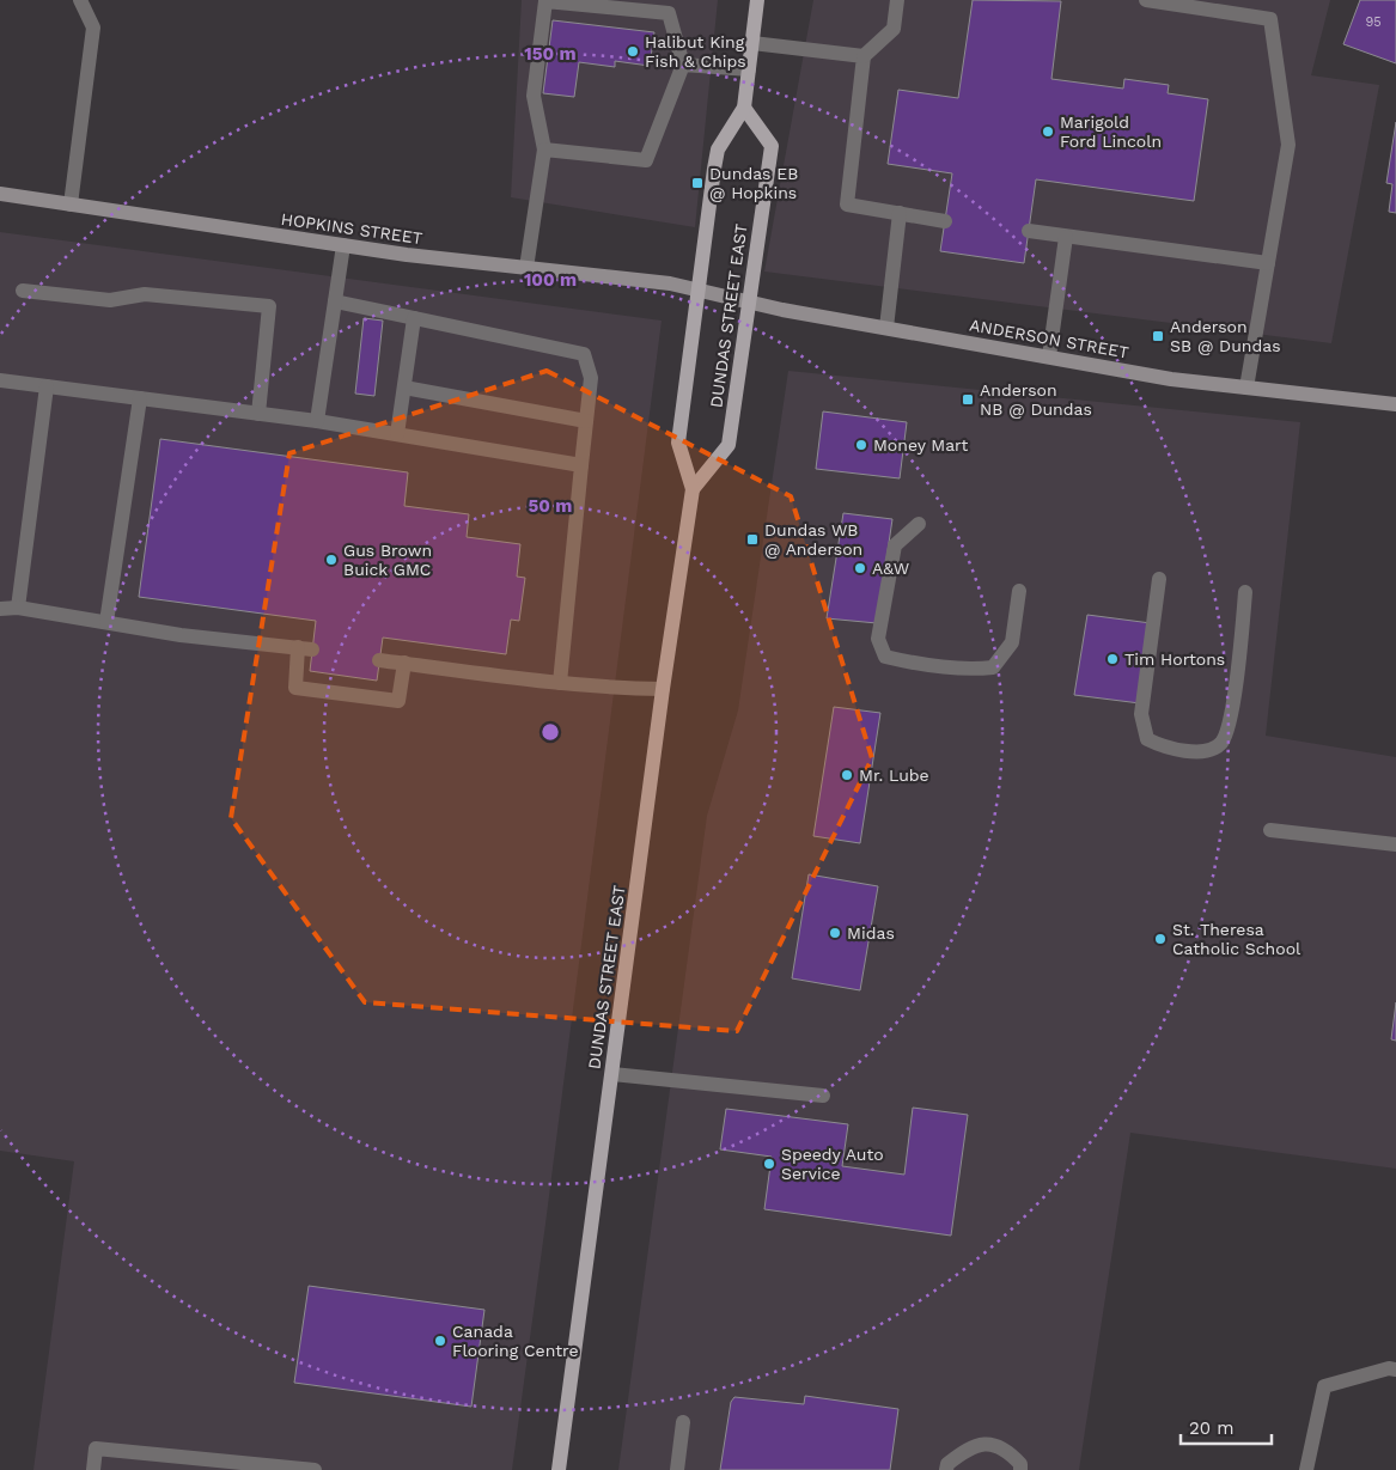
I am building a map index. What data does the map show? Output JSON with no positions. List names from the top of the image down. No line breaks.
{"streets":{"main road":["HOPKINS STREET","DUNDAS STREET EAST","ANDERSON STREET"]},"crossings":[["HOPKINS STREET","DUNDAS STREET EAST"],["HOPKINS STREET","ANDERSON STREET"],["DUNDAS STREET EAST","ANDERSON STREET"]],"places":{"other":["Halibut King Fish & Chips","Marigold Ford Lincoln","Money Mart","Gus Brown Buick GMC","A&W","Tim Hortons","Mr. Lube","Midas","St. Theresa Catholic School","Speedy Auto Service","Canada Flooring Centre"],"transit":["Dundas EB @ Hopkins","Anderson SB @ Dundas","Anderson NB @ Dundas","Dundas WB @ Anderson"]},"house_numbers":["95"],"scale_bar":"20 m","rings":["150 m","100 m","50 m"]}
